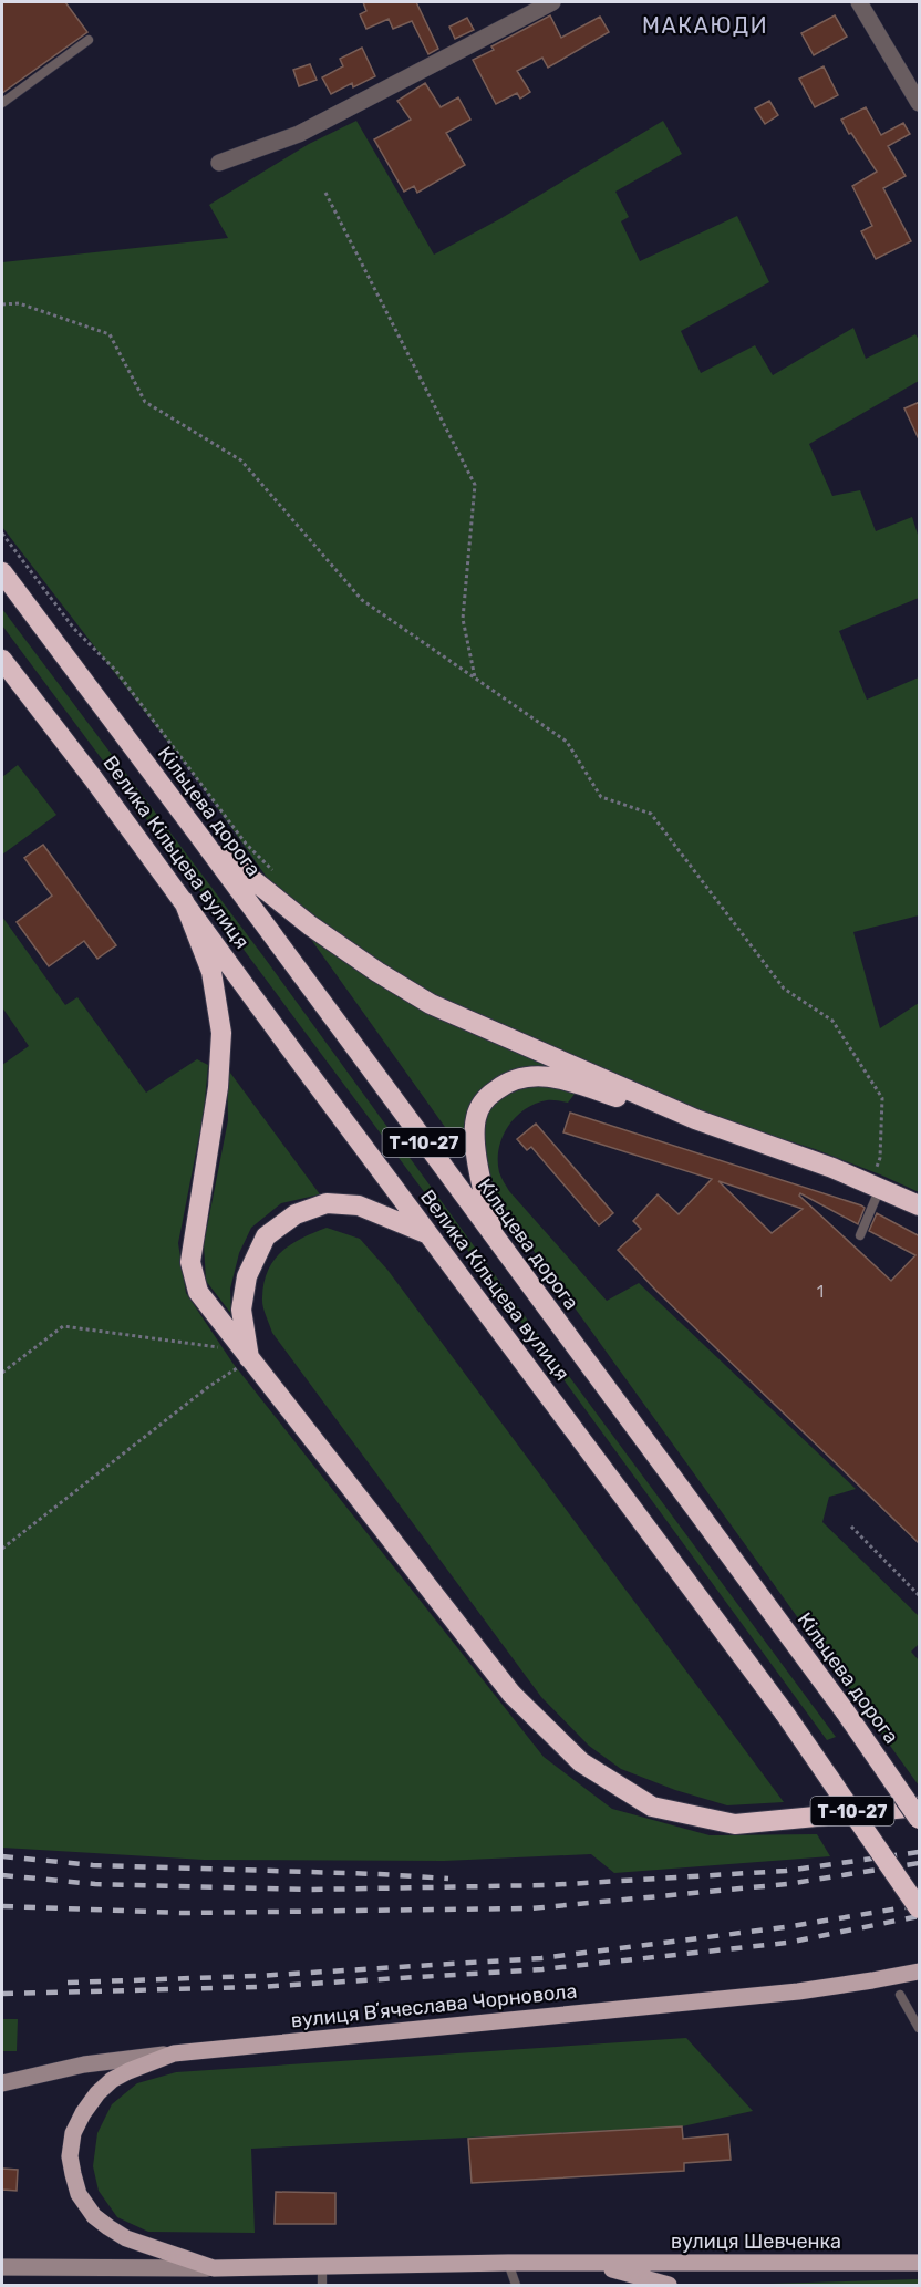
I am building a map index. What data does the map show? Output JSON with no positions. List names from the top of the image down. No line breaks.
{"streets":{"highway":["Кільцева дорога","Велика Кільцева вулиця","Т-10-27"],"main road":["вулиця Вʼячеслава Чорновола","вулиця Шевченка"]},"districts":["МАКАЮДИ"],"house_numbers":["1"]}
